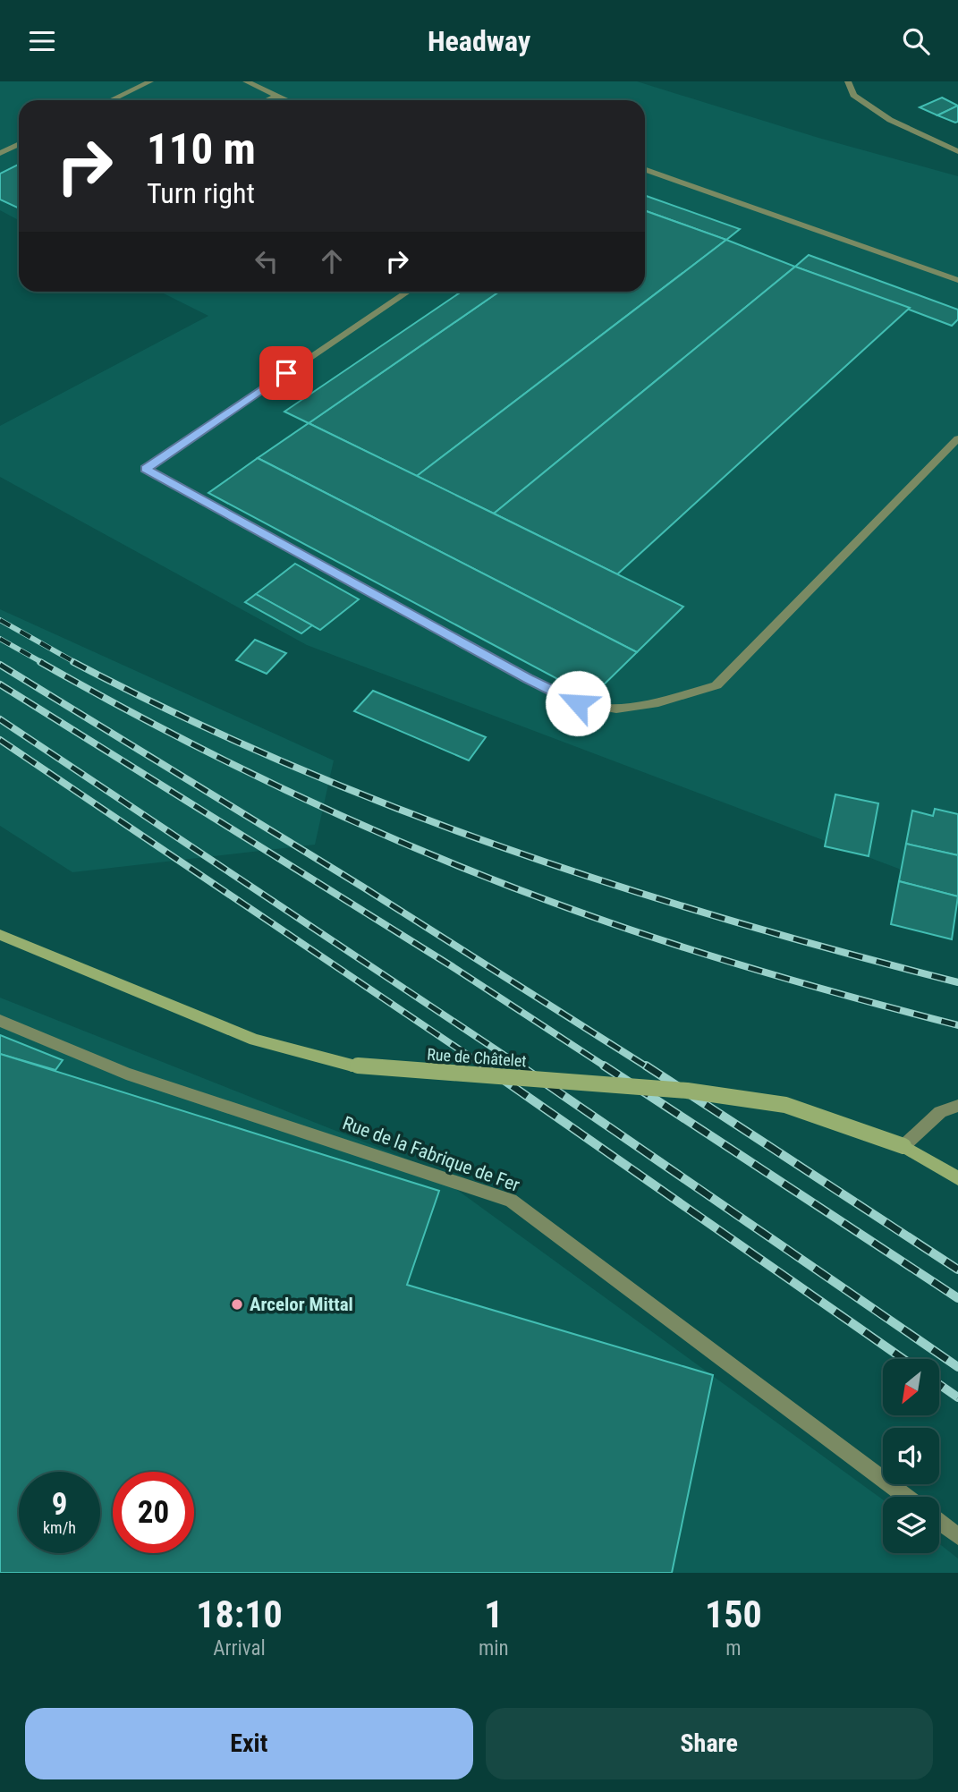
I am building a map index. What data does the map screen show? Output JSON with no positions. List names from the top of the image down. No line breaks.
{"streets":{"main road":["Rue de Châtelet"],"street":["Rue de la Fabrique de Fer"]},"places":["Arcelor Mittal"],"north":"bottom left","page":{"header":"Headway","turn":["110 m","Turn right"],"speed":"9 km/h","limit":"20","eta":["18:10","Arrival","1","min","150","m"],"buttons":["Exit","Share"]}}
